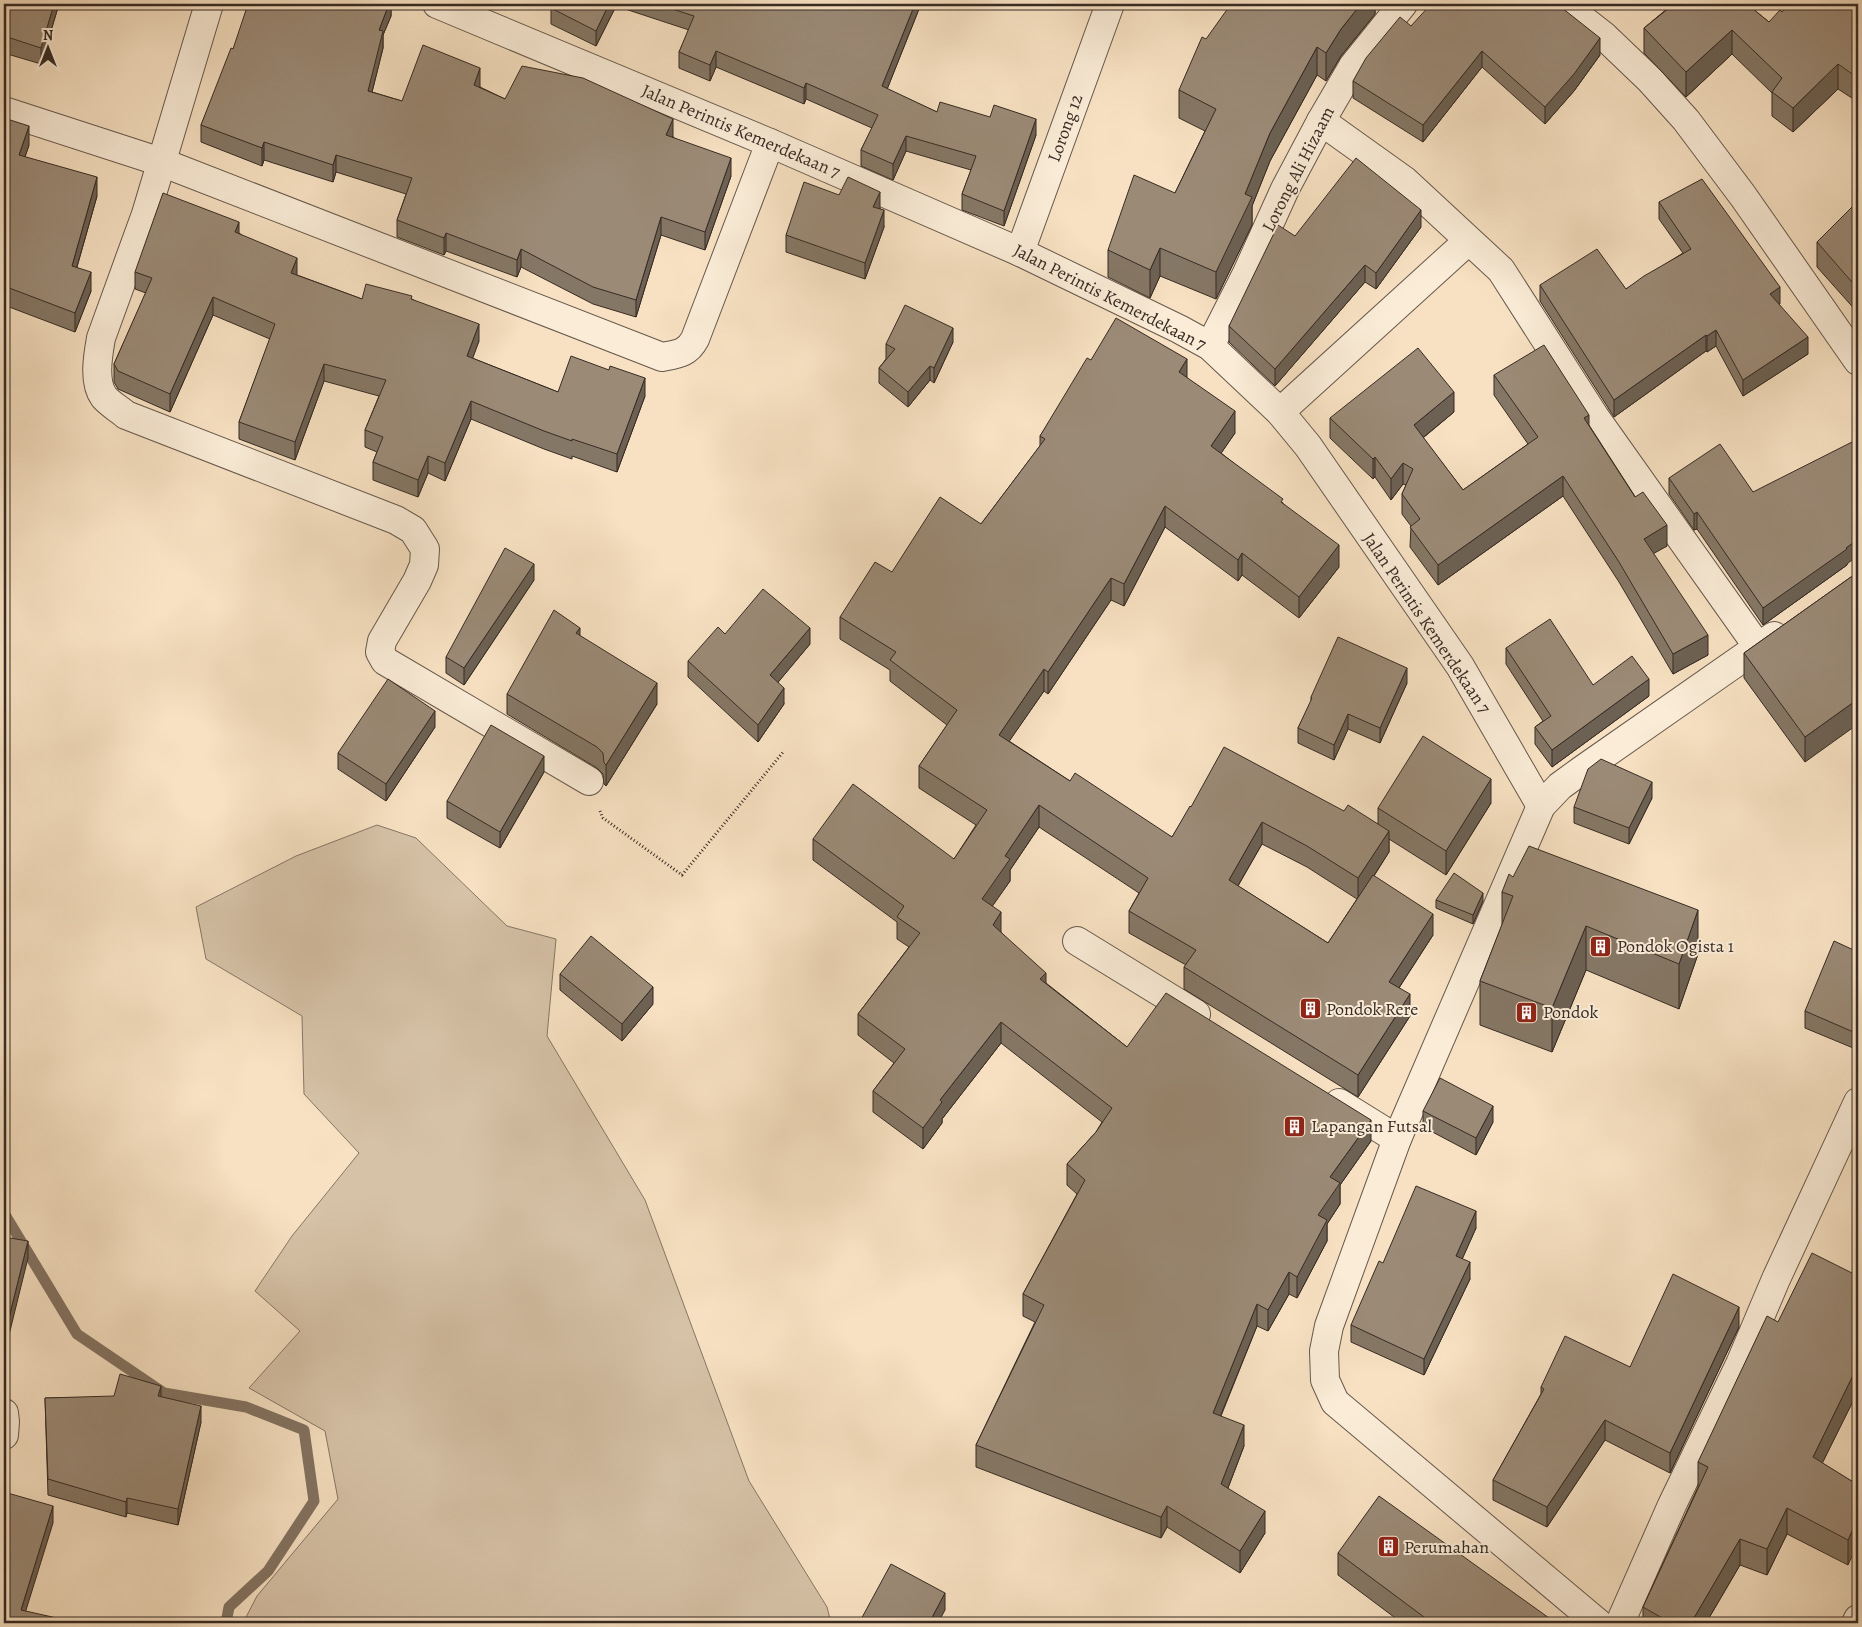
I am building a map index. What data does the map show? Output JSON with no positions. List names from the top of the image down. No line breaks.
{"streets":{"street":["Lorong 12","Jalan Perintis Kemerdekaan 7","Lorong Ali Hizaam"]},"crossings":[["Lorong 12","Jalan Perintis Kemerdekaan 7"],["Jalan Perintis Kemerdekaan 7","Lorong Ali Hizaam"]],"places":{"building":["Pondok Ogista 1","Pondok Rere","Pondok","Lapangan Futsal","Perumahan"]},"north":"top"}
